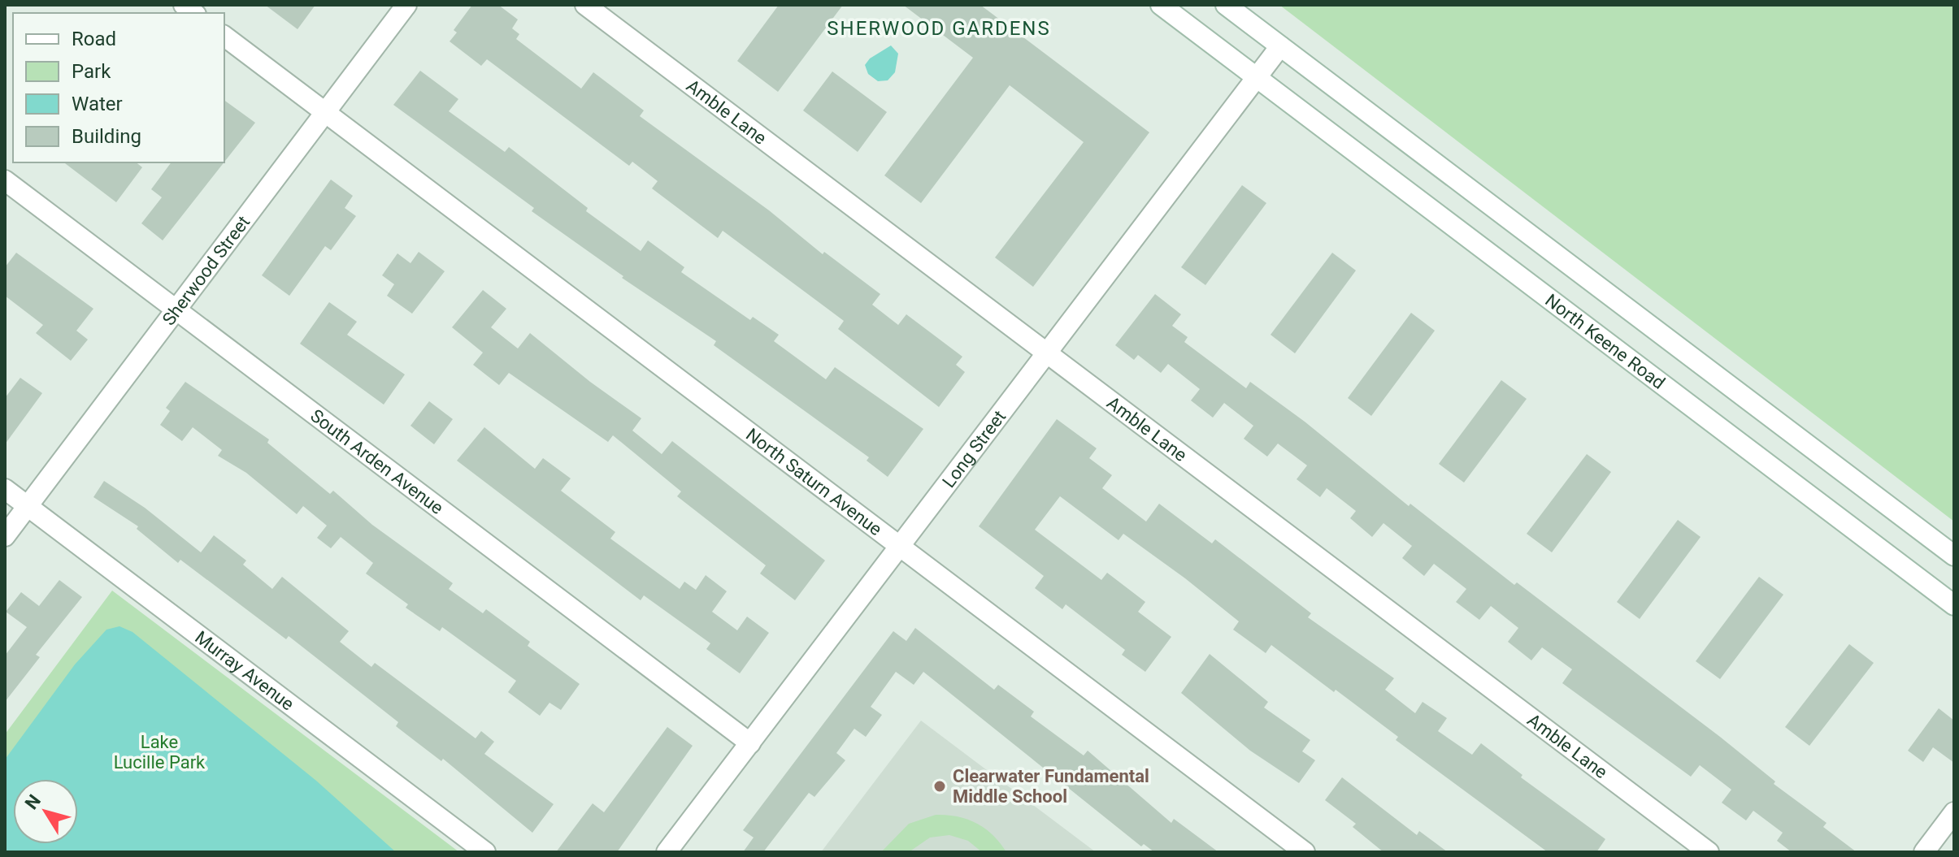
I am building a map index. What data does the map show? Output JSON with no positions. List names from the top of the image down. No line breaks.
{"streets":{"street":["Amble Lane","Sherwood Street","North Keene Road","Long Street","South Arden Avenue","North Saturn Avenue","Murray Avenue"]},"crossings":[["Amble Lane","Long Street"],["Sherwood Street","South Arden Avenue"],["Sherwood Street","North Saturn Avenue"],["Sherwood Street","Murray Avenue"],["North Keene Road","Long Street"],["Long Street","South Arden Avenue"],["Long Street","North Saturn Avenue"]],"districts":["SHERWOOD GARDENS"],"parks":["Lake Lucille Park"],"places":["Clearwater Fundamental Middle School"],"legend":["Road","Park","Water","Building"],"north":"top left"}
